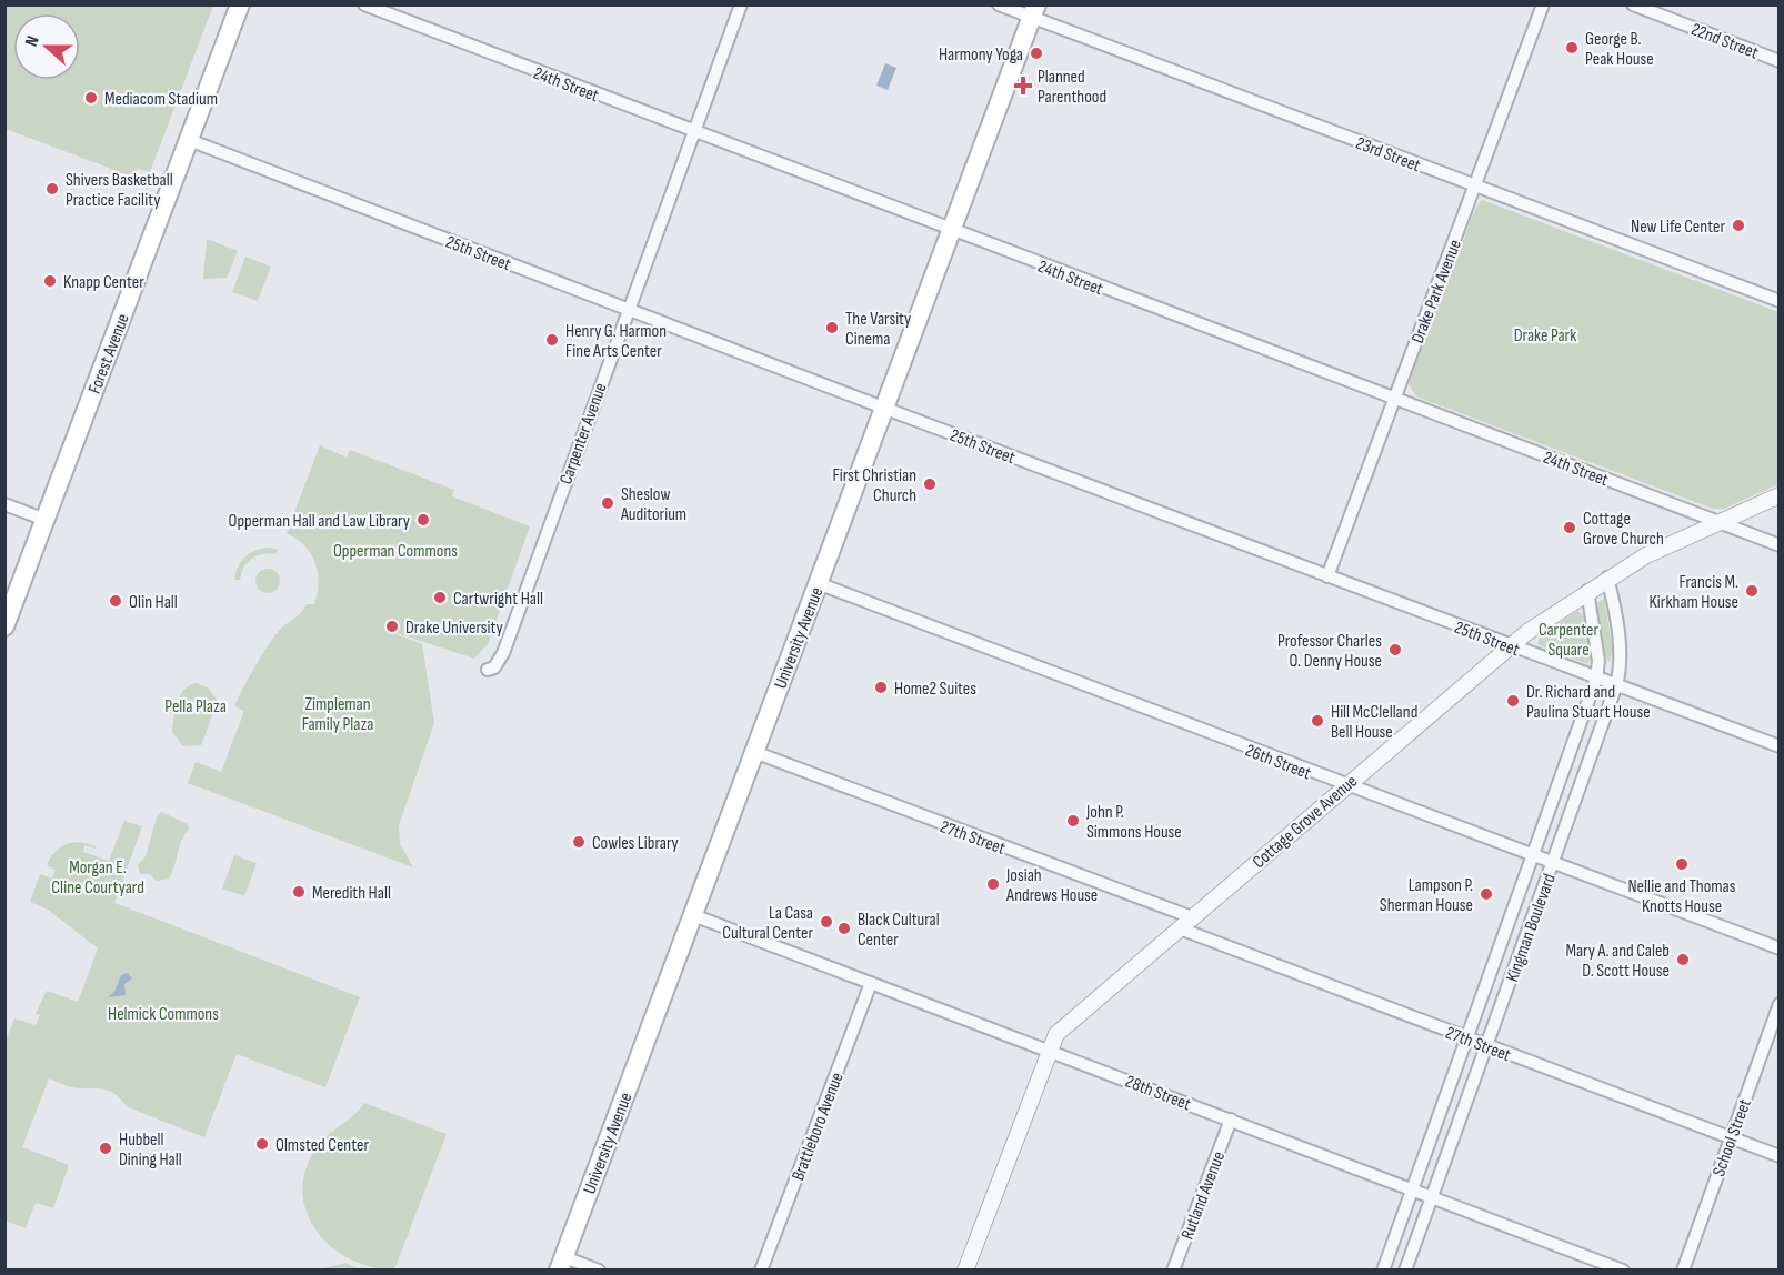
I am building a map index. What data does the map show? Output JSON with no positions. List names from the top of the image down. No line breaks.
{"streets":{"main road":["Forest Avenue","University Avenue"],"street":["22nd Street","24th Street","23rd Street","25th Street","Drake Park Avenue","Carpenter Avenue","26th Street","Cottage Grove Avenue","27th Street","Kingman Boulevard","28th Street","Brattleboro Avenue","School Street","Rutland Avenue"]},"crossings":[["24th Street","Drake Park Avenue"],["24th Street","Carpenter Avenue"],["24th Street","University Avenue"],["24th Street","Cottage Grove Avenue"],["23rd Street","Drake Park Avenue"],["23rd Street","University Avenue"],["25th Street","Drake Park Avenue"],["25th Street","Forest Avenue"],["25th Street","Carpenter Avenue"],["25th Street","University Avenue"],["25th Street","Cottage Grove Avenue"],["25th Street","Kingman Boulevard"],["University Avenue","26th Street"],["University Avenue","27th Street"],["University Avenue","28th Street"],["26th Street","Cottage Grove Avenue"],["26th Street","Kingman Boulevard"],["Cottage Grove Avenue","27th Street"],["Cottage Grove Avenue","Kingman Boulevard"],["Cottage Grove Avenue","28th Street"],["27th Street","Kingman Boulevard"],["27th Street","School Street"],["Kingman Boulevard","28th Street"],["28th Street","Brattleboro Avenue"],["28th Street","Rutland Avenue"]],"parks":["Drake Park","Opperman Commons","Carpenter Square","Zimpleman Family Plaza","Pella Plaza","Morgan E. Cline Courtyard","Helmick Commons"],"places":{"other":["George B. Peak House","Harmony Yoga","Mediacom Stadium","Shivers Basketball Practice Facility","New Life Center","Knapp Center","The Varsity Cinema","Henry G. Harmon Fine Arts Center","First Christian Church","Sheslow Auditorium","Opperman Hall and Law Library","Cottage Grove Church","Francis M. Kirkham House","Cartwright Hall","Olin Hall","Drake University","Professor Charles O. Denny House","Home2 Suites","Dr. Richard and Paulina Stuart House","Hill McClelland Bell House","John P. Simmons House","Cowles Library","Nellie and Thomas Knotts House","Josiah Andrews House","Meredith Hall","Lampson P. Sherman House","La Casa Cultural Center","Black Cultural Center","Mary A. and Caleb D. Scott House","Olmsted Center","Hubbell Dining Hall"],"health":["Planned Parenthood"]},"north":"left"}
